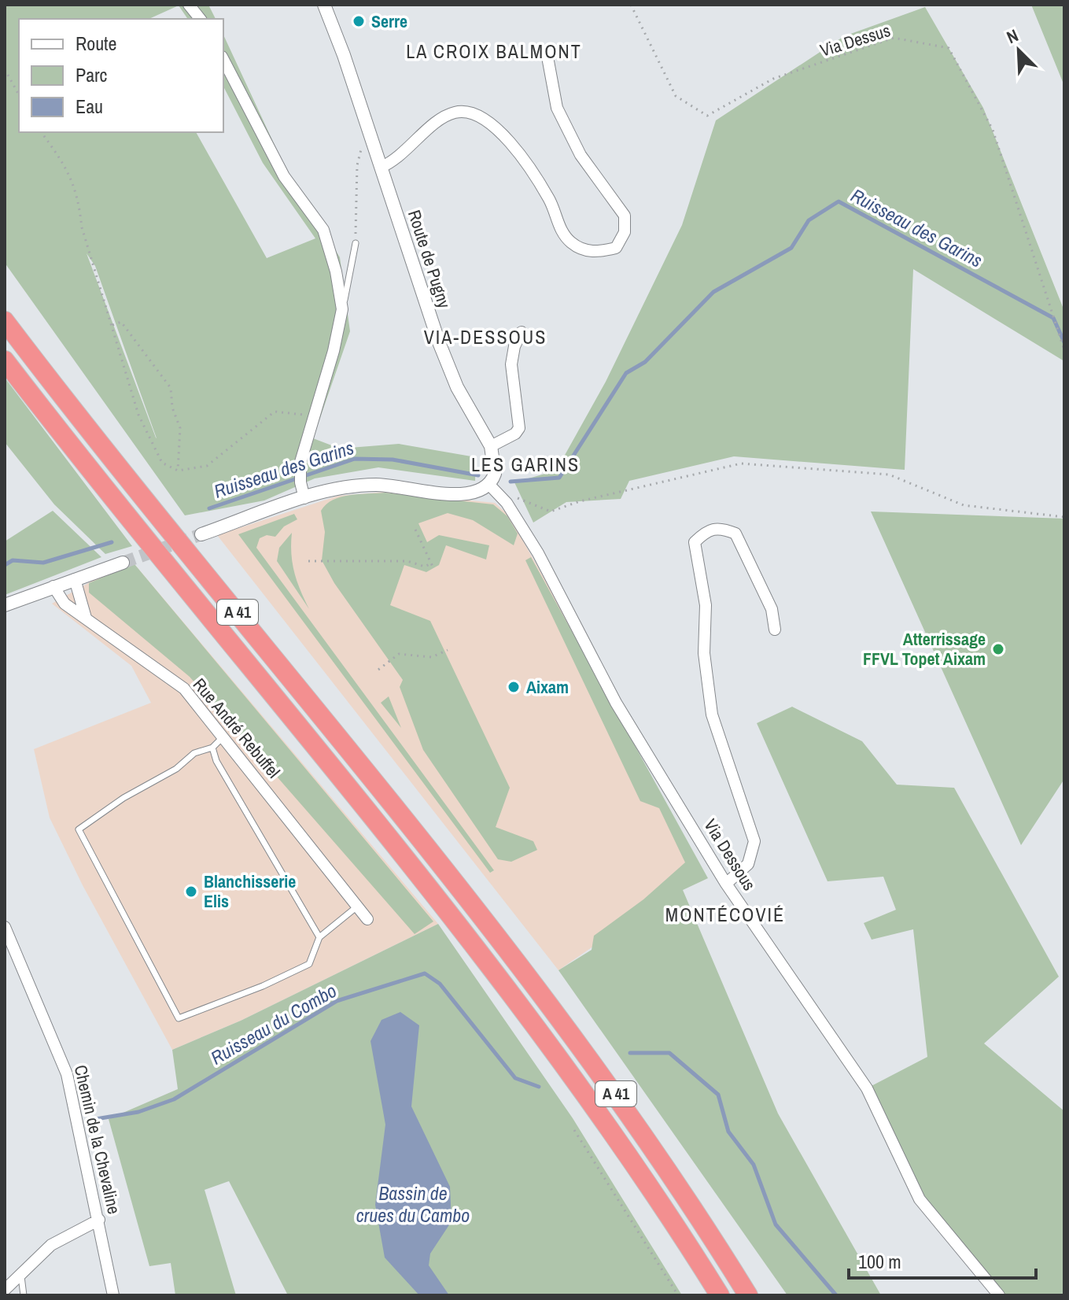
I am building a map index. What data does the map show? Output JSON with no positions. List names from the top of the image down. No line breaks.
{"streets":{"highway":["A 41"],"street":["Route de Pugny","Rue André Rebuffel","Via Dessous","Chemin de la Chevaline"],"path":["Via Dessus"]},"crossings":[["Route de Pugny","Via Dessous"]],"districts":["LA CROIX BALMONT","VIA-DESSOUS","LES GARINS","MONTÉCOVIÉ"],"water":["Ruisseau des Garins","Ruisseau du Combo","Bassin de crues du Cambo"],"places":["Serre","Atterrissage FFVL Topet Aixam","Aixam","Blanchisserie Elis"],"legend":["Route","Parc","Eau"],"scale_bar":"100 m","north":"top left"}
